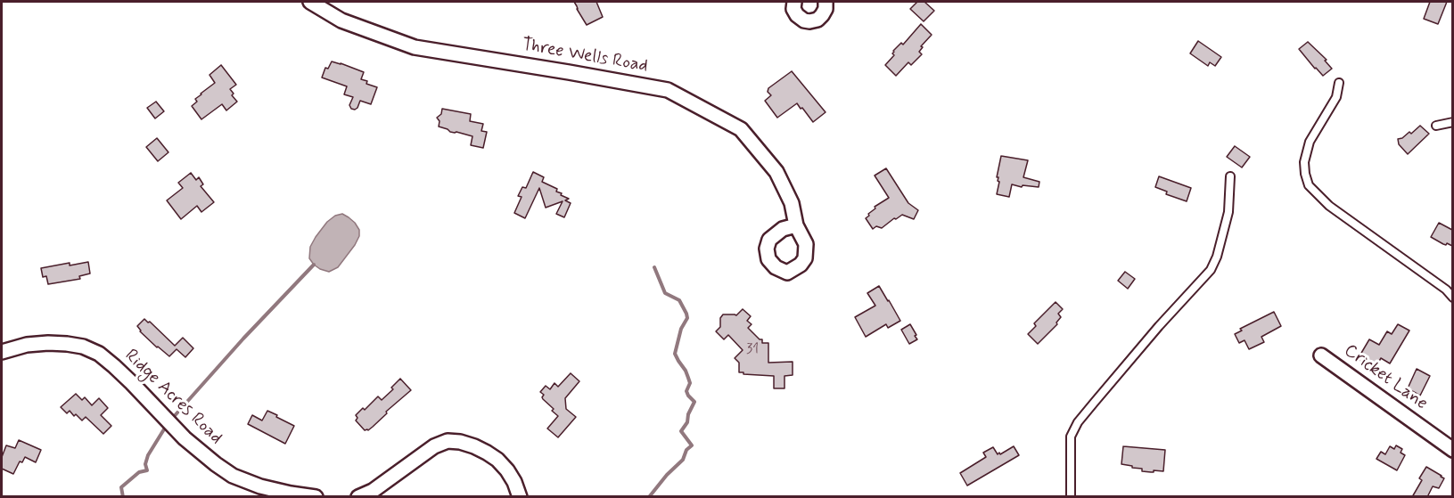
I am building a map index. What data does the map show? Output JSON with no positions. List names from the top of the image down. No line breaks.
{"streets":{"street":["Three Wells Road","Cricket Lane","Ridge Acres Road"]},"house_numbers":["31"]}
